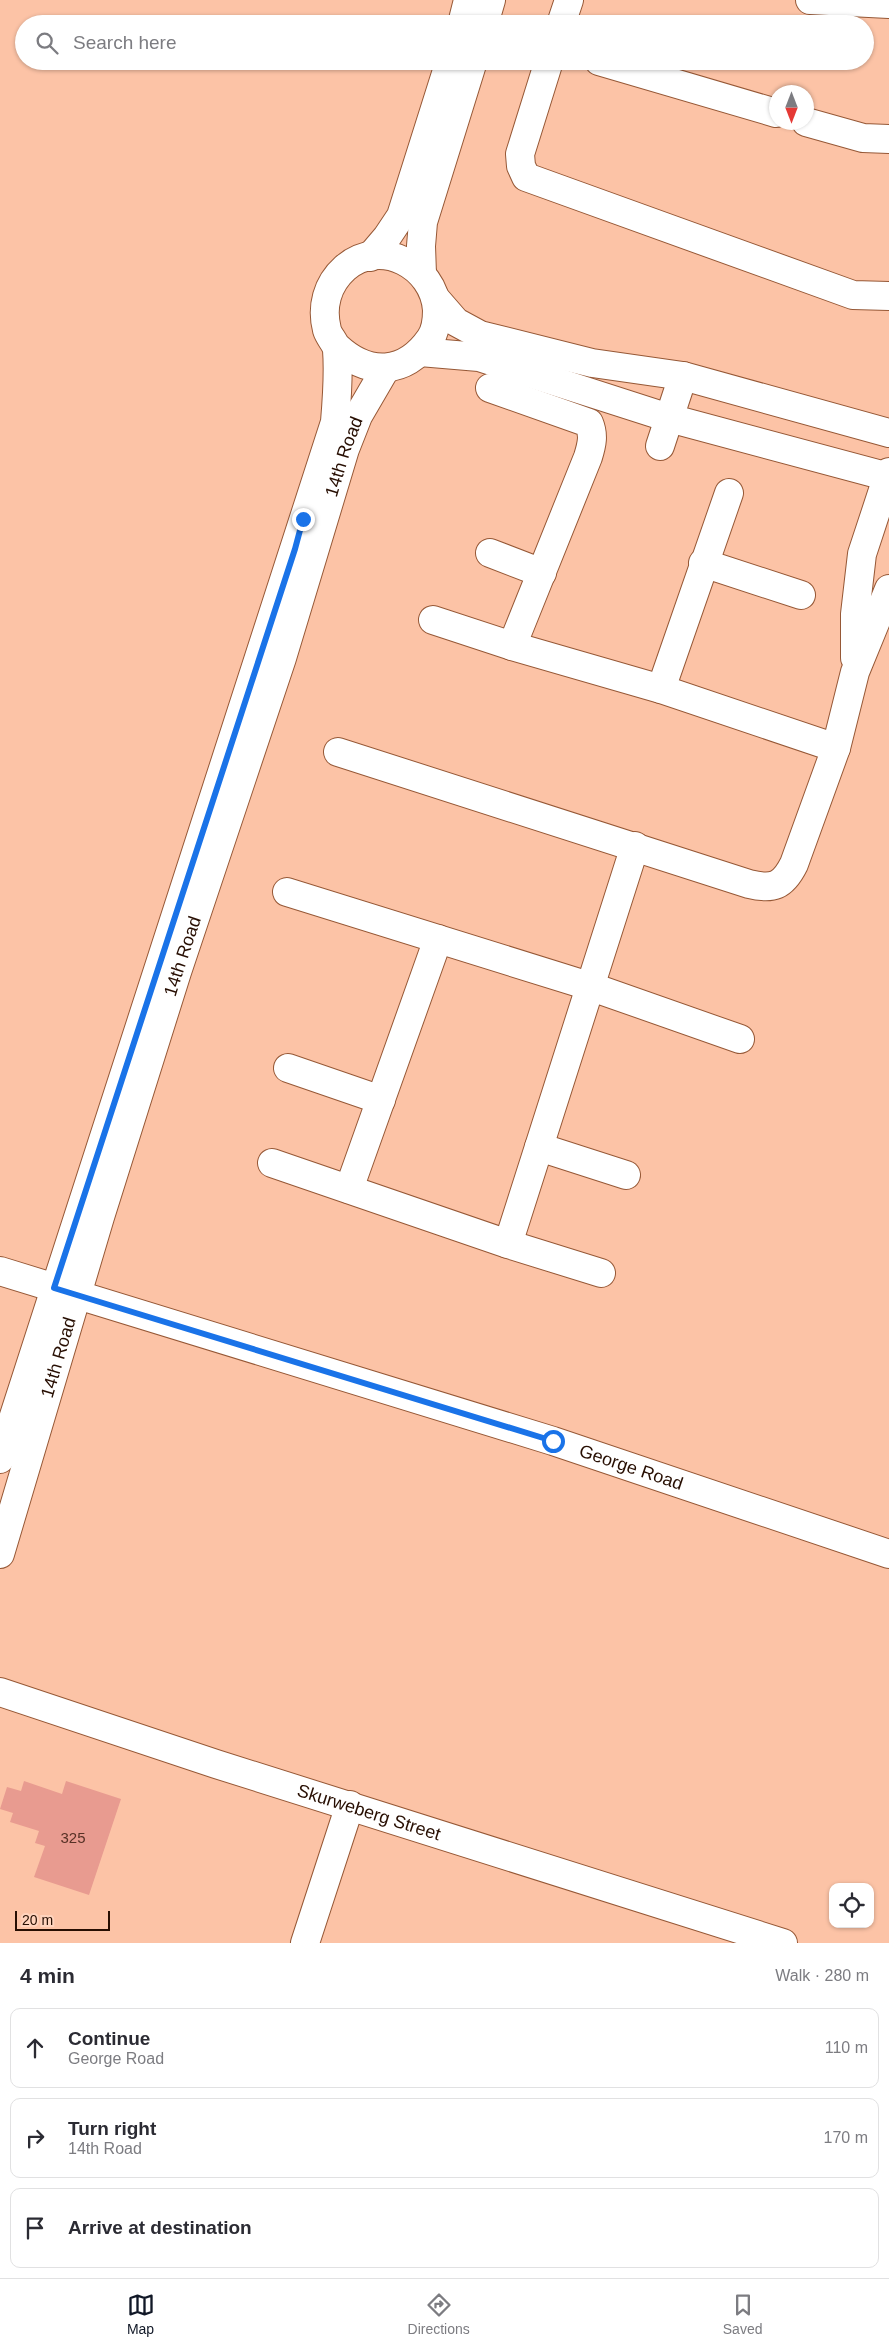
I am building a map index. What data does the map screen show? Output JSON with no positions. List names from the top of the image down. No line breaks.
{"streets":{"street":["14th Road","George Road","Skurweberg Street"]},"crossings":[["14th Road","George Road"]],"house_numbers":["325"],"scale_bar":"20 m","north":"bottom","page":{"search":"Search here","scale":"20 m","heading":["4 min","Walk · 280 m"],"list":[["Continue","George Road","110 m"],["Turn right","14th Road","170 m"],"Arrive at destination"],"nav":["Map","Directions","Saved"]}}
